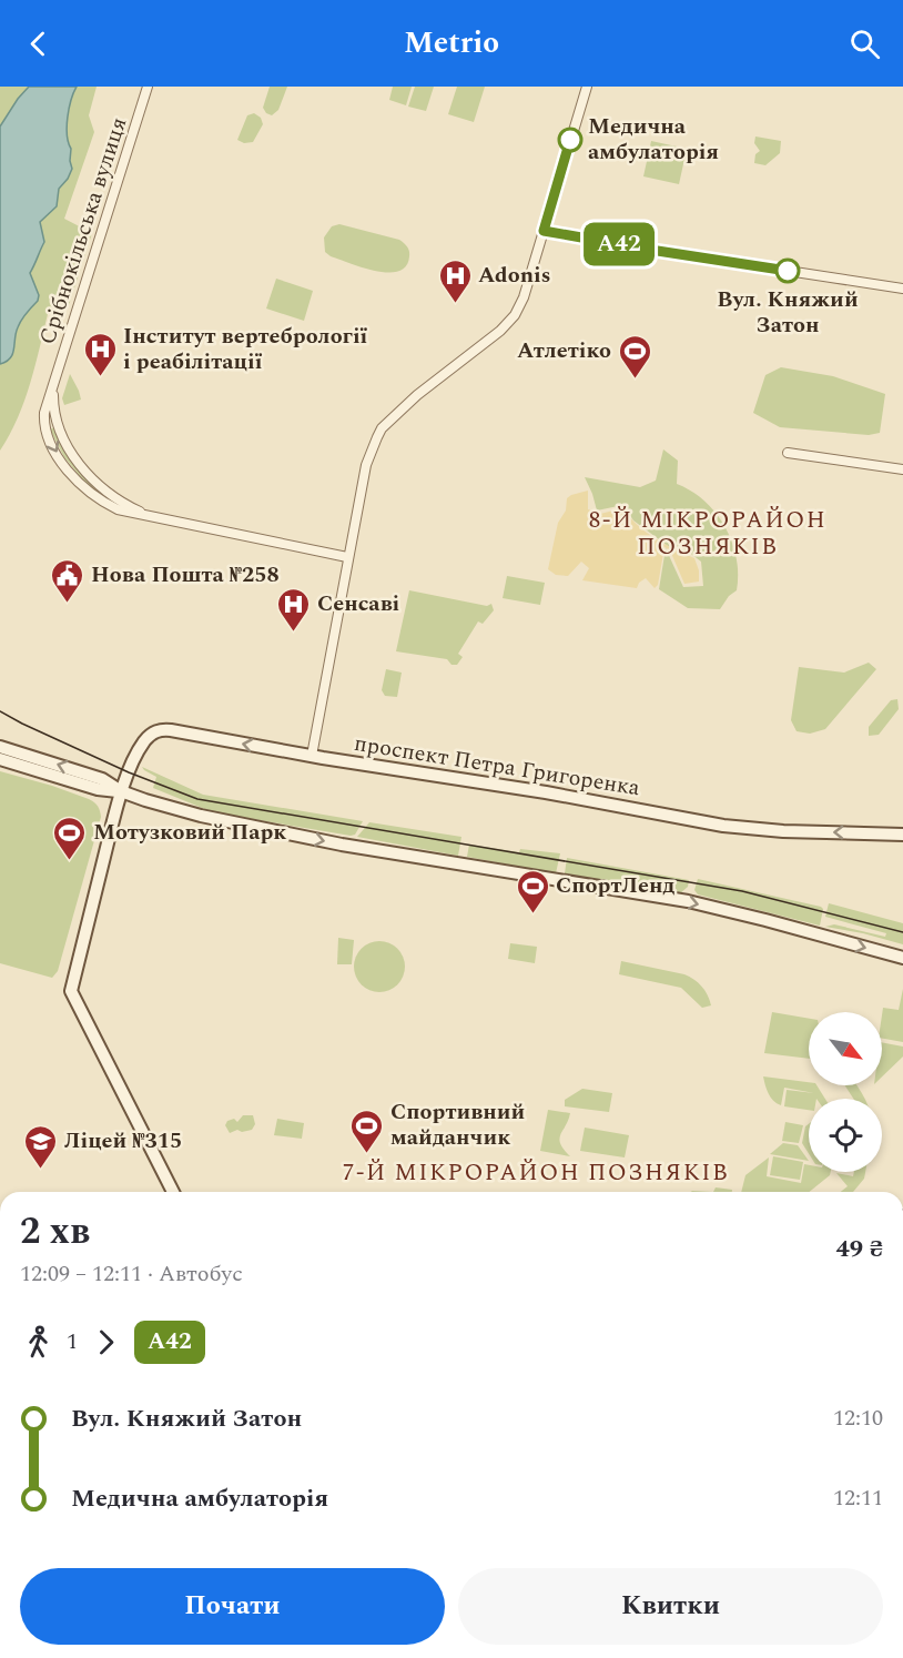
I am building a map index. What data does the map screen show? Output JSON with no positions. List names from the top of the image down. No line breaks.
{"streets":{"main road":["проспект Петра Григоренка"],"street":["Срібнокільська вулиця"]},"districts":["8-Й МІКРОРАЙОН ПОЗНЯКІВ","7-Й МІКРОРАЙОН ПОЗНЯКІВ"],"places":{"other":["Медична амбулаторія","Вул. Княжий Затон"],"hospital":["Adonis","Інститут вертебрології і реабілітації","Сенсаві"],"sports":["Атлетіко","Мотузковий Парк","СпортЛенд","Спортивний майданчик"],"public building":["Нова Пошта №258"],"school or university":["Ліцей №315"]},"lines":["bus line А42"],"north":"bottom right","page":{"header":"Metrio","on_map":"А42","heading":["2 хв","12:09 – 12:11 · Автобус","49 ₴"],"legs":["1","А42"],"list":[{"name":"Вул. Княжий Затон","value":"12:10"},{"name":"Медична амбулаторія","value":"12:11"}],"buttons":["Почати","Квитки"]}}
